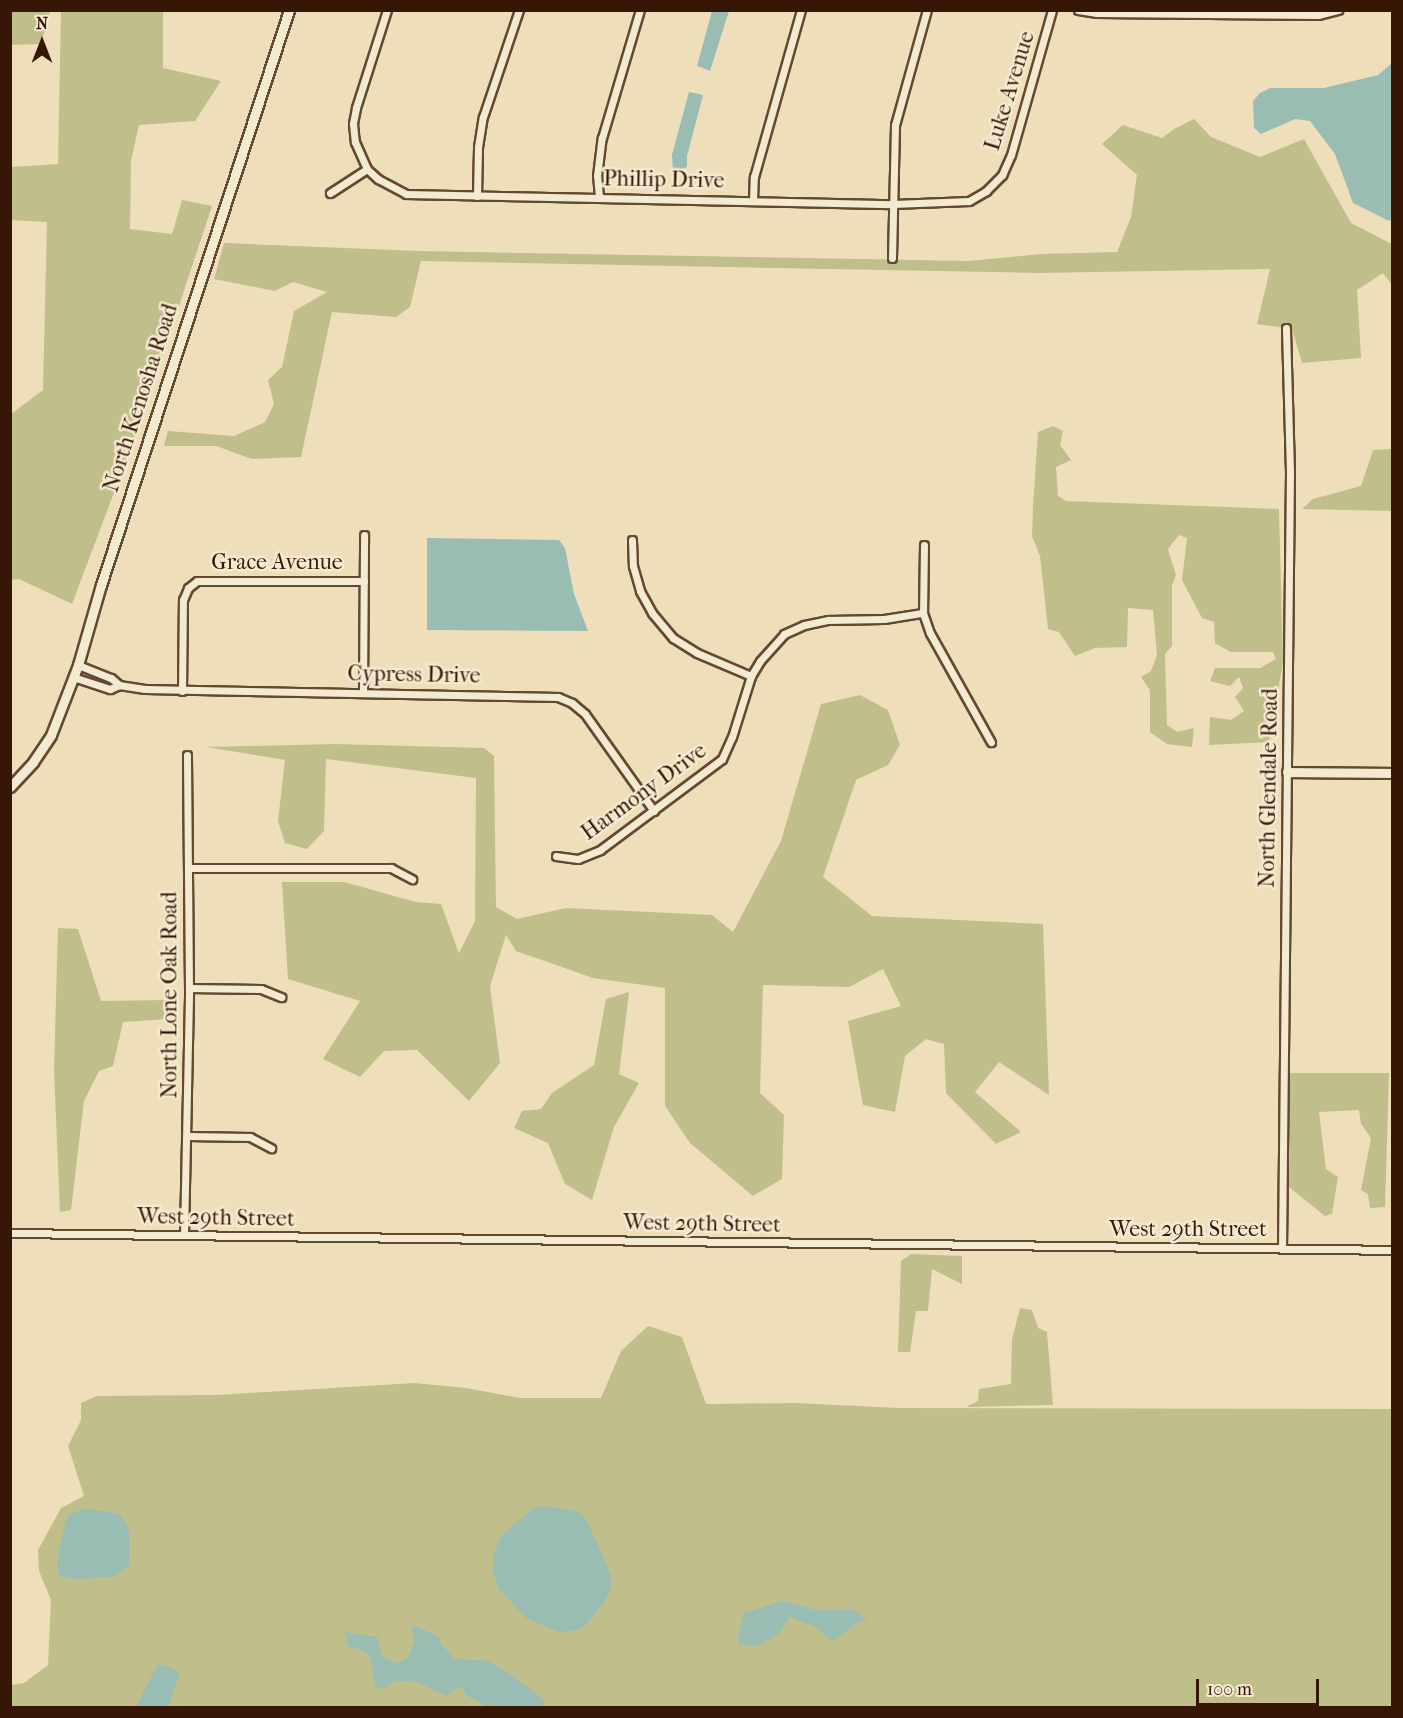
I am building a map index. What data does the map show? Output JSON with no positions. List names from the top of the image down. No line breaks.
{"streets":{"street":["Luke Avenue","Phillip Drive","North Kenosha Road","Grace Avenue","Cypress Drive","North Glendale Road","Harmony Drive","North Lone Oak Road","West 29th Street"]},"crossings":[["Luke Avenue","Phillip Drive"],["North Kenosha Road","Cypress Drive"],["Grace Avenue","Cypress Drive"],["Cypress Drive","Harmony Drive"],["North Glendale Road","West 29th Street"],["North Lone Oak Road","West 29th Street"]],"scale_bar":"100 m","north":"top"}
